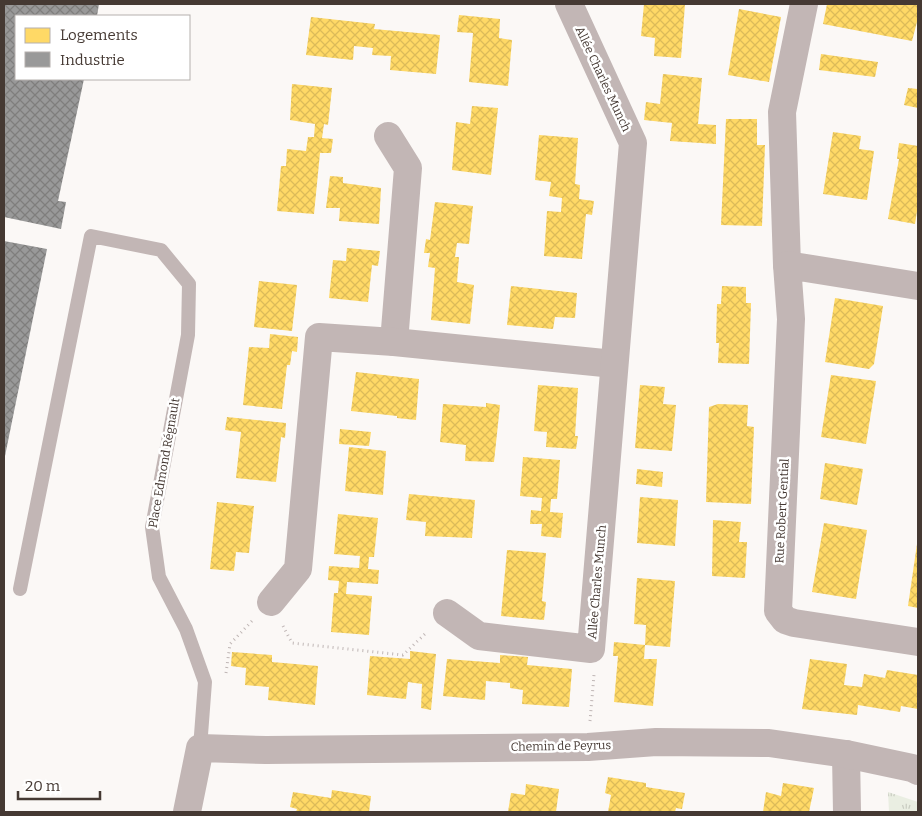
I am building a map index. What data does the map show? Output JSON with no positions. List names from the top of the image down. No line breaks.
{"streets":{"street":["Allée Charles Munch","Rue Robert Gential","Chemin de Peyrus"],"lane":["Place Edmond Régnault"]},"crossings":[["Place Edmond Régnault","Chemin de Peyrus"]],"legend":["Logements","Industrie"],"scale_bar":"20 m"}
